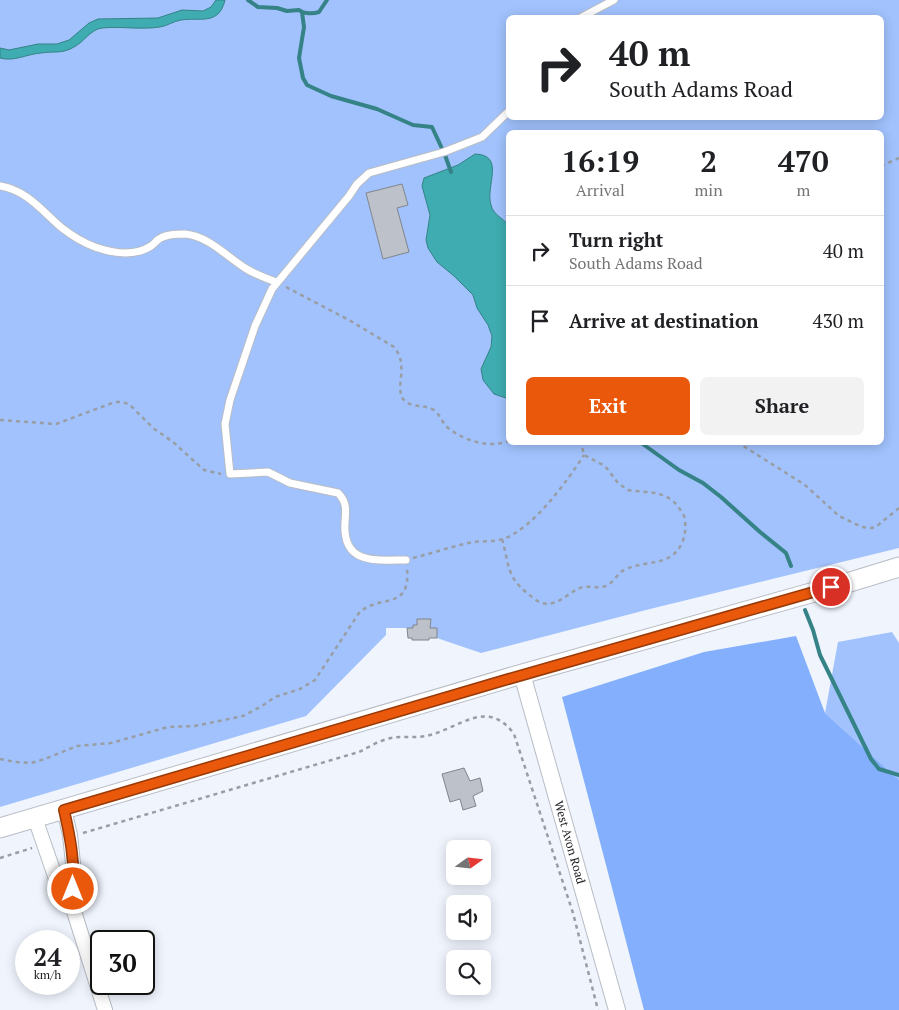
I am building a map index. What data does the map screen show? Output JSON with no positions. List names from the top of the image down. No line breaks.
{"streets":{"street":["West Avon Road"]},"north":"right","page":{"turn":["40 m","South Adams Road"],"eta":["16:19","Arrival","2","min","470","m"],"list":[{"name":"Turn right","note":"South Adams Road","value":"40 m"},{"name":"Arrive at destination","value":"430 m"}],"buttons":["Exit","Share"],"speed":"24 km/h","limit":"30"}}
